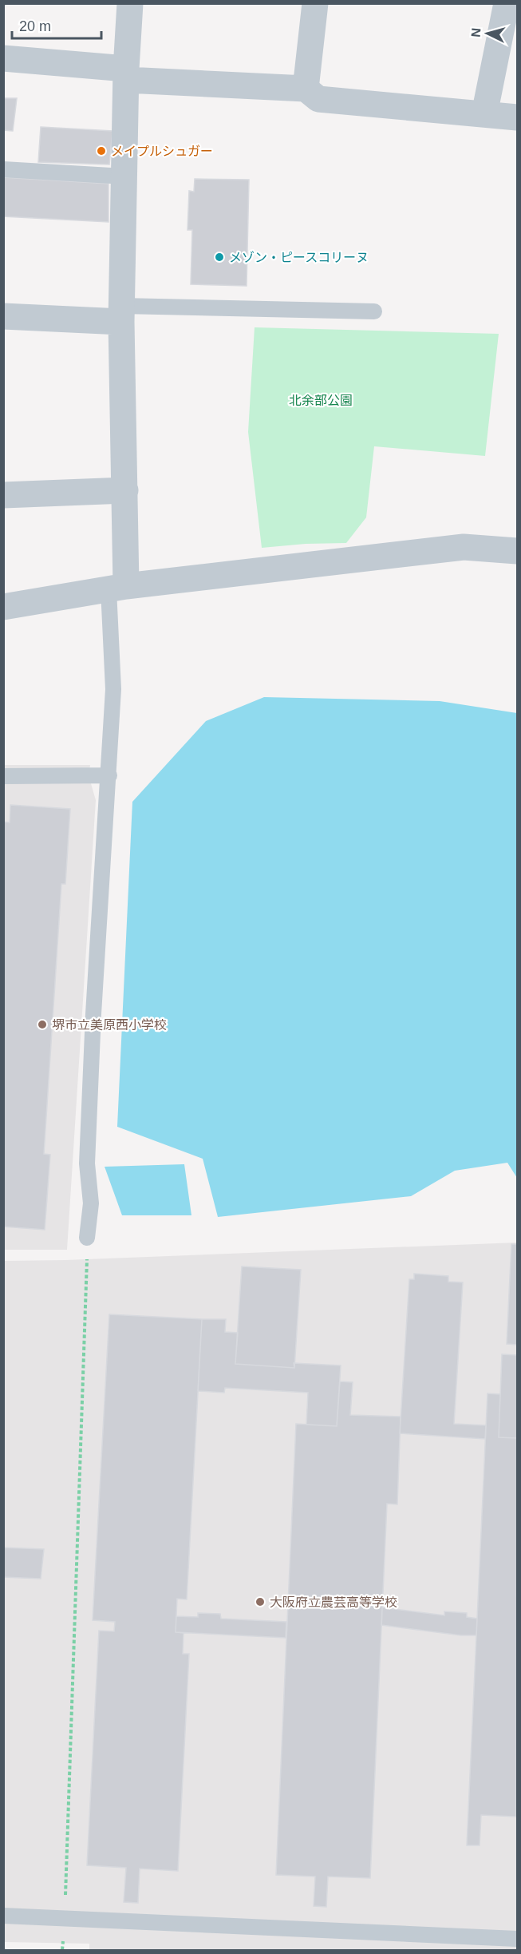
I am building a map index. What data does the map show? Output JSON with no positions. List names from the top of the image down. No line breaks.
{"parks":["北余部公園"],"places":["メイプルシュガー","メゾン・ピースコリーヌ","堺市立美原西小学校","大阪府立農芸高等学校"],"scale_bar":"20 m","north":"left"}
